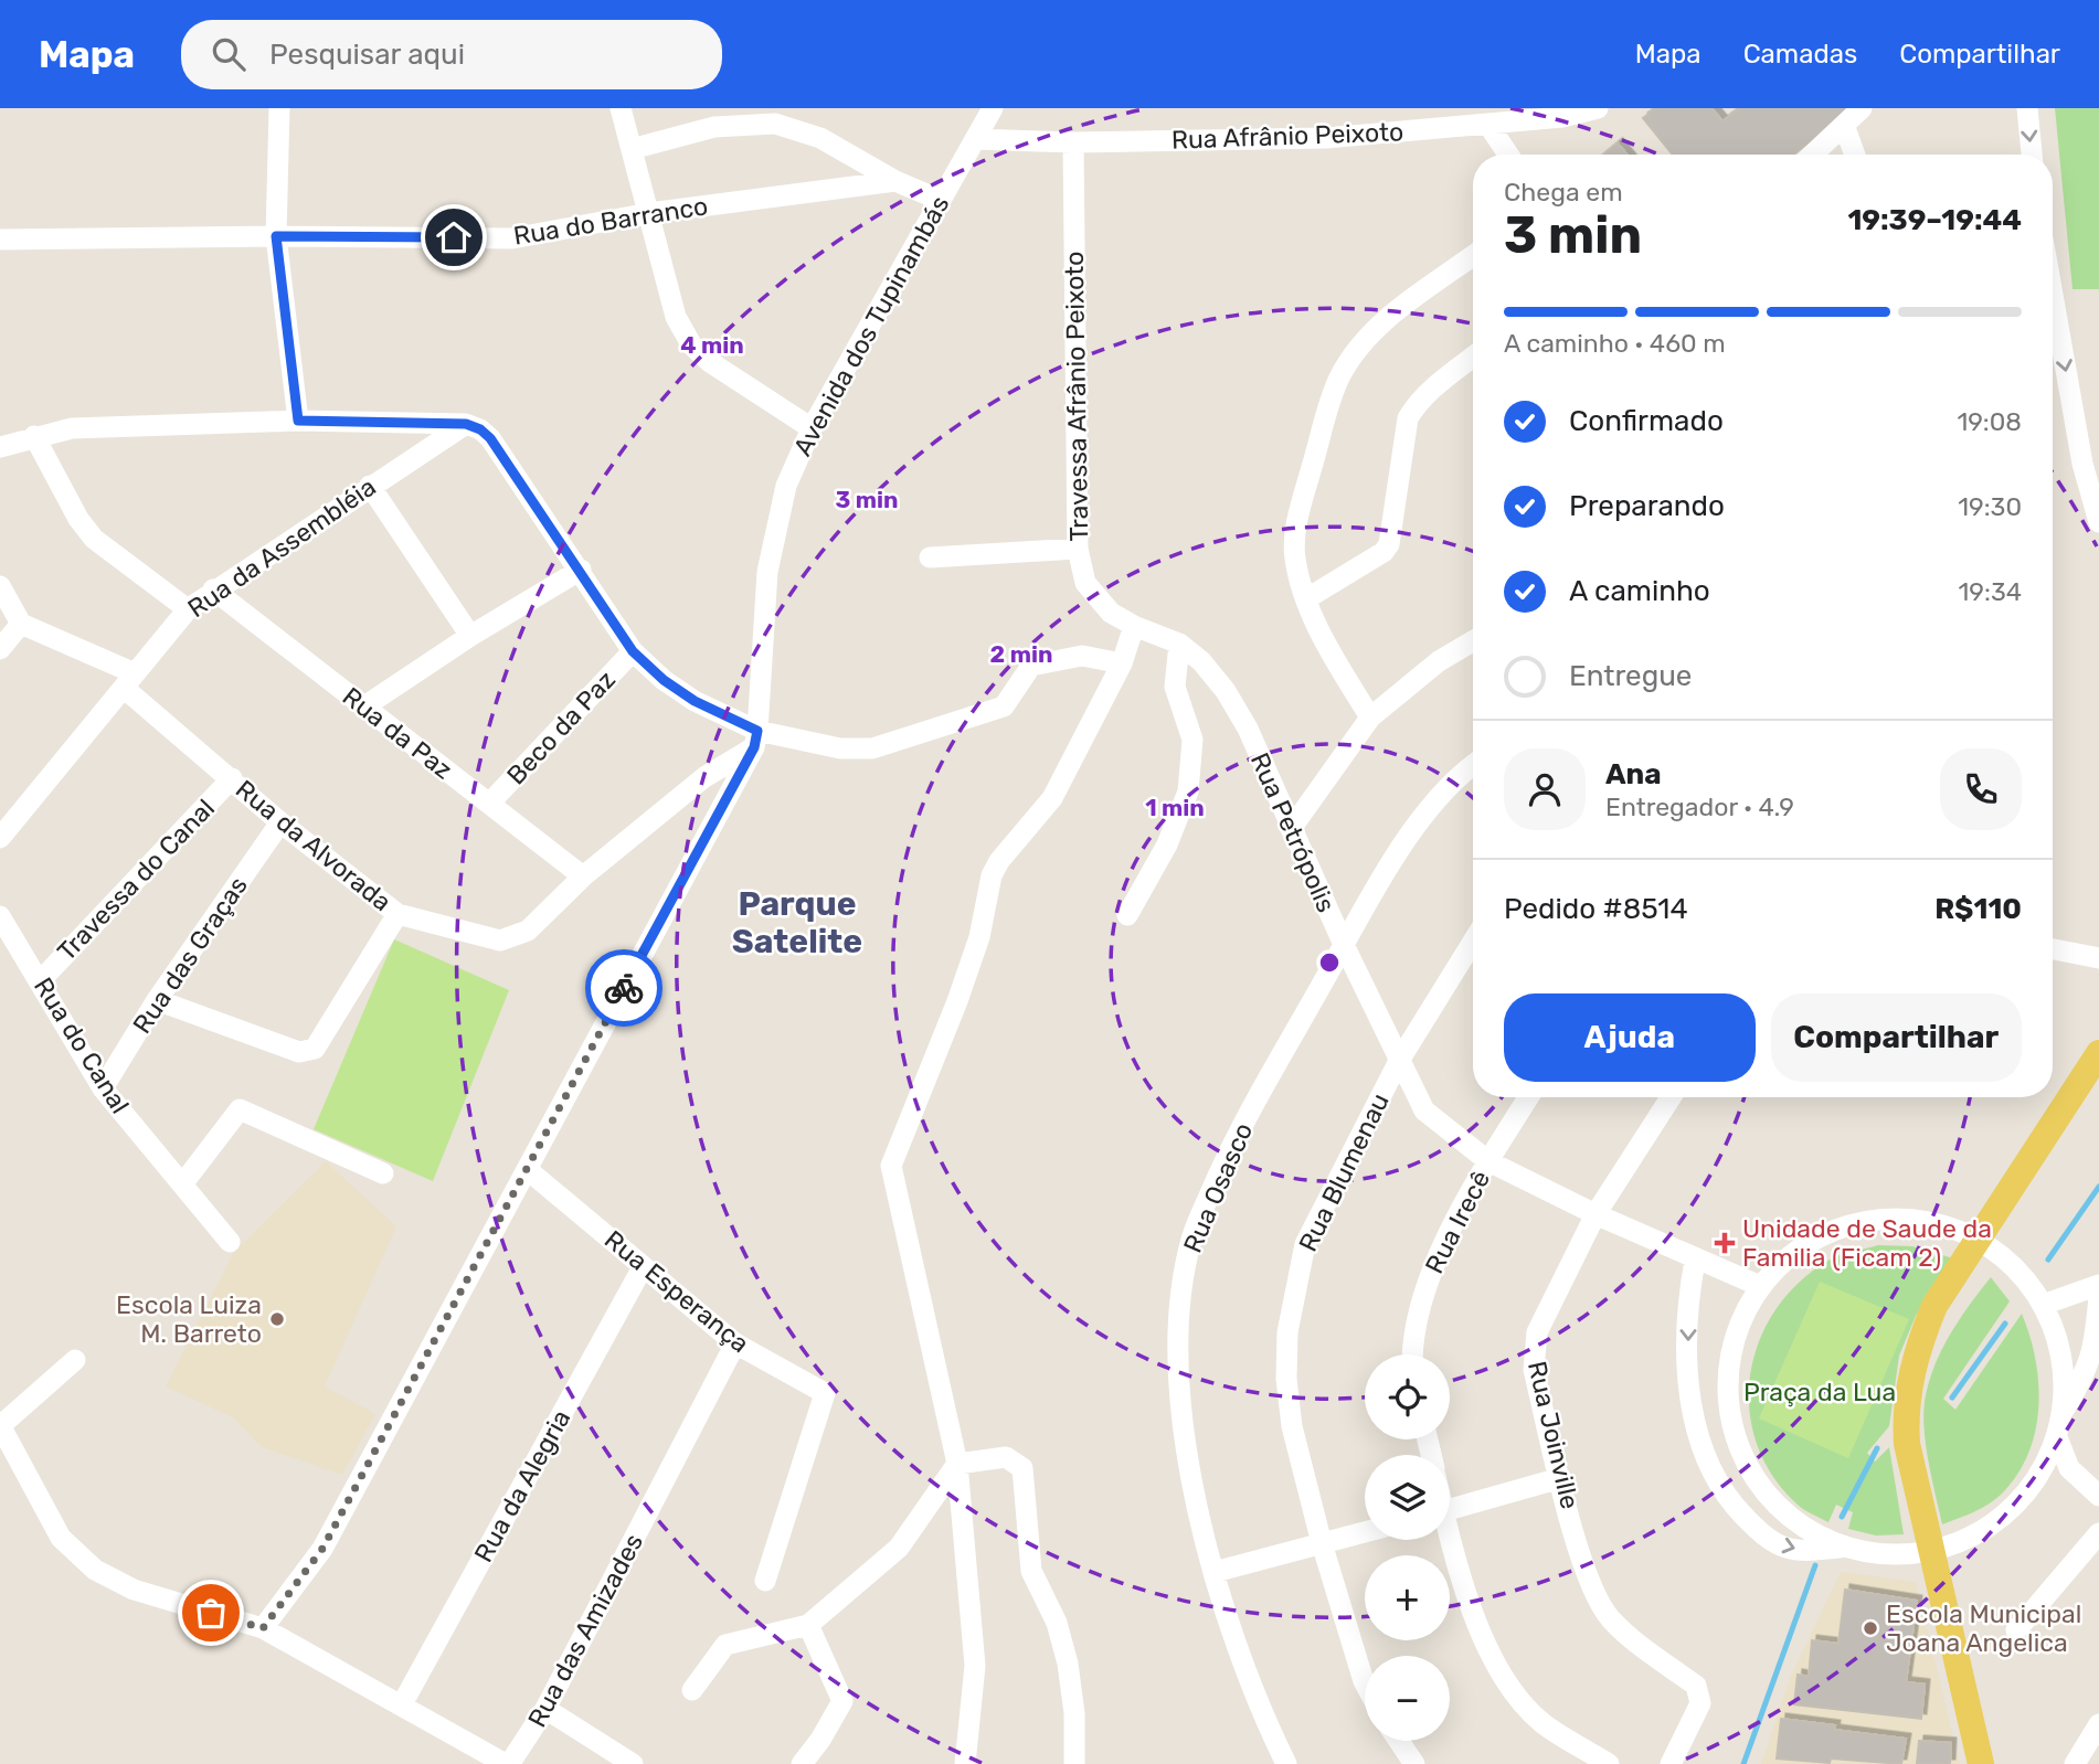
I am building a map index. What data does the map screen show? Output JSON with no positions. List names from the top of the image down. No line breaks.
{"streets":{"street":["Rua Afrânio Peixoto","Rua do Barranco","Avenida dos Tupinambás","Travessa Afrânio Peixoto","Rua da Assembléia","Beco da Paz","Rua da Paz","Rua Petrópolis","Rua da Alvorada","Travessa do Canal","Rua das Graças","Rua do Canal","Rua Blumenau","Rua Osasco","Rua Irecê","Rua Esperança","Rua Joinville","Rua da Alegria","Rua das Amizades"]},"crossings":[["Rua Afrânio Peixoto","Avenida dos Tupinambás"],["Rua Afrânio Peixoto","Travessa Afrânio Peixoto"],["Avenida dos Tupinambás","Rua da Alvorada"],["Avenida dos Tupinambás","Rua Esperança"],["Avenida dos Tupinambás","Rua das Amizades"],["Travessa Afrânio Peixoto","Rua Petrópolis"],["Rua da Assembléia","Rua da Paz"],["Rua da Assembléia","Rua da Alvorada"],["Beco da Paz","Rua da Paz"],["Rua da Paz","Rua da Alvorada"],["Rua Petrópolis","Rua Blumenau"],["Rua Petrópolis","Rua Osasco"],["Rua Petrópolis","Rua Irecê"],["Rua Petrópolis","Rua Joinville"],["Rua da Alvorada","Travessa do Canal"],["Rua da Alvorada","Rua das Graças"],["Travessa do Canal","Rua do Canal"],["Rua das Graças","Rua do Canal"],["Rua Esperança","Rua da Alegria"],["Rua Esperança","Rua das Amizades"],["Rua da Alegria","Rua das Amizades"]],"districts":["Parque Satelite"],"parks":["Praça da Lua"],"places":{"health":["Unidade de Saude da Familia (Ficam 2)"],"other":["Escola Luiza M. Barreto","Escola Municipal Joana Angelica"]},"page":{"header":"Mapa","search":"Pesquisar aqui","nav":["Mapa","Camadas","Compartilhar"],"heading":["3 min","Chega em","19:39–19:44"],"panel":["Ana","Entregador · 4.9","Pedido #8514","R$110"],"bar":"A caminho · 460 m","list":[["Confirmado","19:08"],["Preparando","19:30"],["A caminho","19:34"],"Entregue"],"buttons":["Ajuda","Compartilhar"],"map_buttons":["+","−"]},"rings":["4 min","3 min","2 min","1 min"]}
